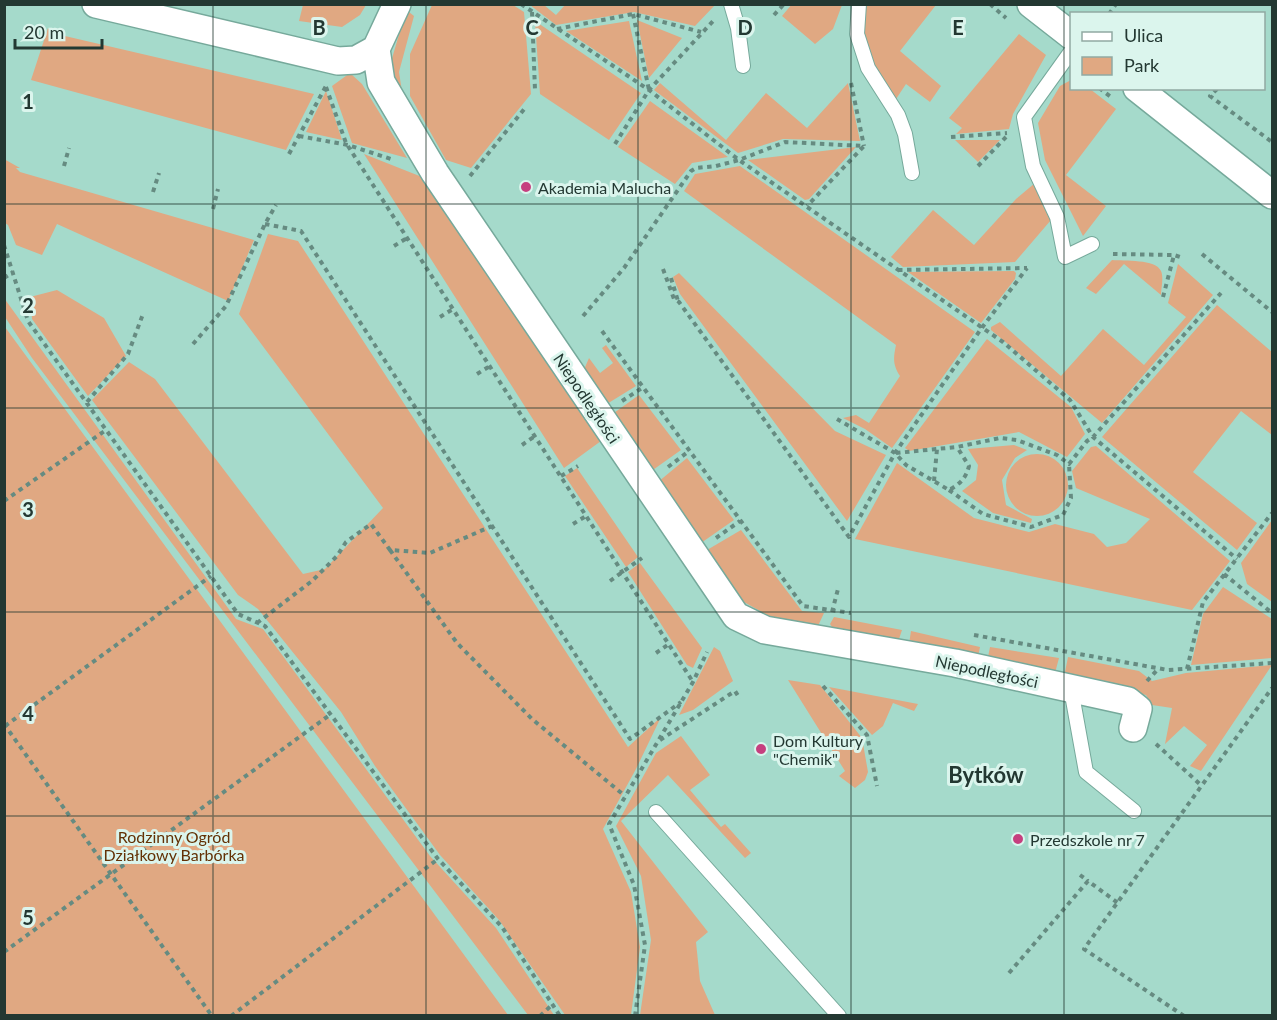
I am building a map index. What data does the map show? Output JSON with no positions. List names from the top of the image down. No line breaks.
{"streets":{"street":["Niepodległości"]},"districts":["Bytków"],"parks":["Rodzinny Ogród Działkowy Barbórka"],"places":["Akademia Malucha","Dom Kultury \"Chemik\"","Przedszkole nr 7"],"legend":["Ulica","Park"],"scale_bar":"20 m","grid":{"columns":["B","C","D","E"],"rows":["1","2","3","4","5"]}}
